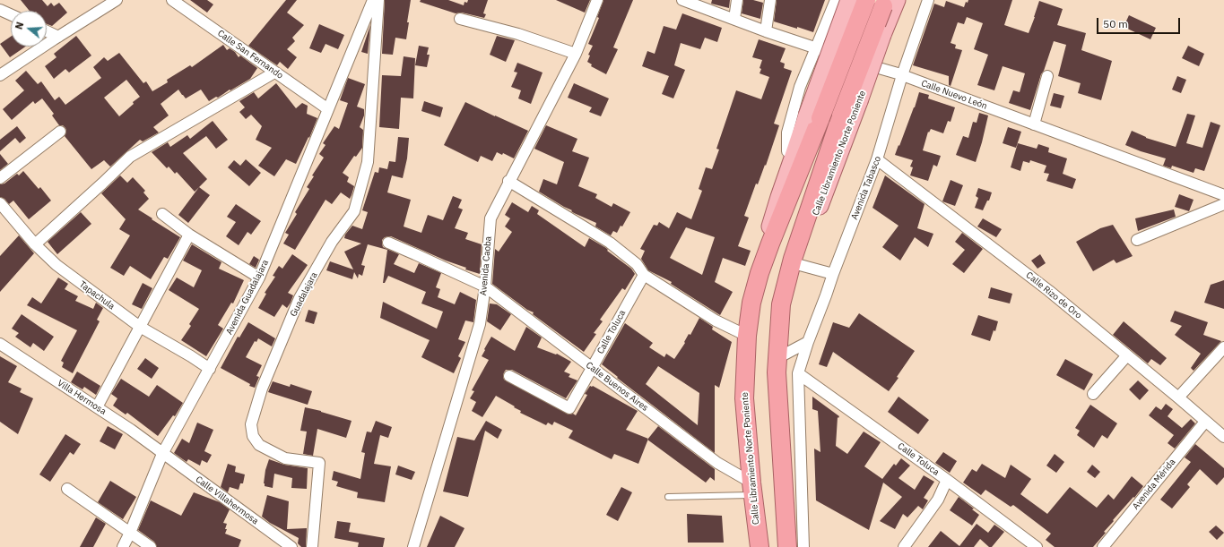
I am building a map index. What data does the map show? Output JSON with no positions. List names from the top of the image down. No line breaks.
{"streets":{"highway":["Calle Libramiento Norte Poniente"],"street":["Calle San Fernando","Calle Nuevo León","Avenida Tabasco","Avenida Caoba","Guadalajara","Tapachula","Calle Rizo de Oro","Avenida Guadalajara","Calle Toluca","Calle Buenos Aires","Villa Hermosa","Avenida Mérida","Calle Villahermosa"]},"crossings":[["Calle San Fernando","Avenida Guadalajara"],["Calle Nuevo León","Avenida Tabasco"],["Calle Libramiento Norte Poniente","Avenida Tabasco"],["Calle Libramiento Norte Poniente","Calle Buenos Aires"],["Avenida Tabasco","Calle Rizo de Oro"],["Avenida Tabasco","Calle Toluca"],["Avenida Caoba","Calle Buenos Aires"],["Tapachula","Avenida Guadalajara"],["Calle Rizo de Oro","Avenida Mérida"],["Avenida Guadalajara","Villa Hermosa"],["Avenida Guadalajara","Calle Villahermosa"],["Calle Toluca","Calle Buenos Aires"],["Villa Hermosa","Calle Villahermosa"]],"scale_bar":"50 m","north":"left"}
